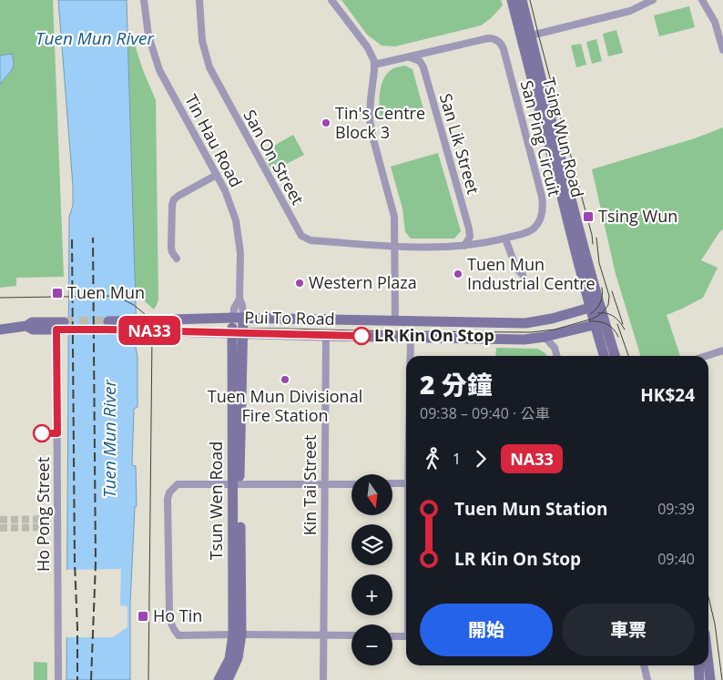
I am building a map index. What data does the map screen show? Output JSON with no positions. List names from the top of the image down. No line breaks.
{"streets":{"main road":["Tsing Wun Road","Pui To Road","Tsun Wen Road"],"street":["San Ping Circuit","Tin Hau Road","San Lik Street","San On Street","Kin Tai Street","Ho Pong Street"]},"crossings":[["Tsing Wun Road","Pui To Road"],["San Ping Circuit","San Lik Street"],["San Ping Circuit","San On Street"],["Tin Hau Road","Pui To Road"],["Tin Hau Road","Tsun Wen Road"],["Pui To Road","Kin Tai Street"],["Pui To Road","Tsun Wen Road"]],"water":["Tuen Mun River"],"places":{"other":["Tin's Centre Block 3","Tuen Mun Industrial Centre","Western Plaza","LR Kin On Stop","Tuen Mun Divisional Fire Station"],"transit":["Tsing Wun","Tuen Mun","Ho Tin"]},"lines":["bus line NA33"],"north":"bottom","page":{"on_map":"NA33","heading":["2 分鐘","09:38 – 09:40 · 公車","HK$24"],"legs":["1","NA33"],"map_buttons":["+","−"],"list":[{"name":"Tuen Mun Station","value":"09:39"},{"name":"LR Kin On Stop","value":"09:40"}],"buttons":["開始","車票"]}}
